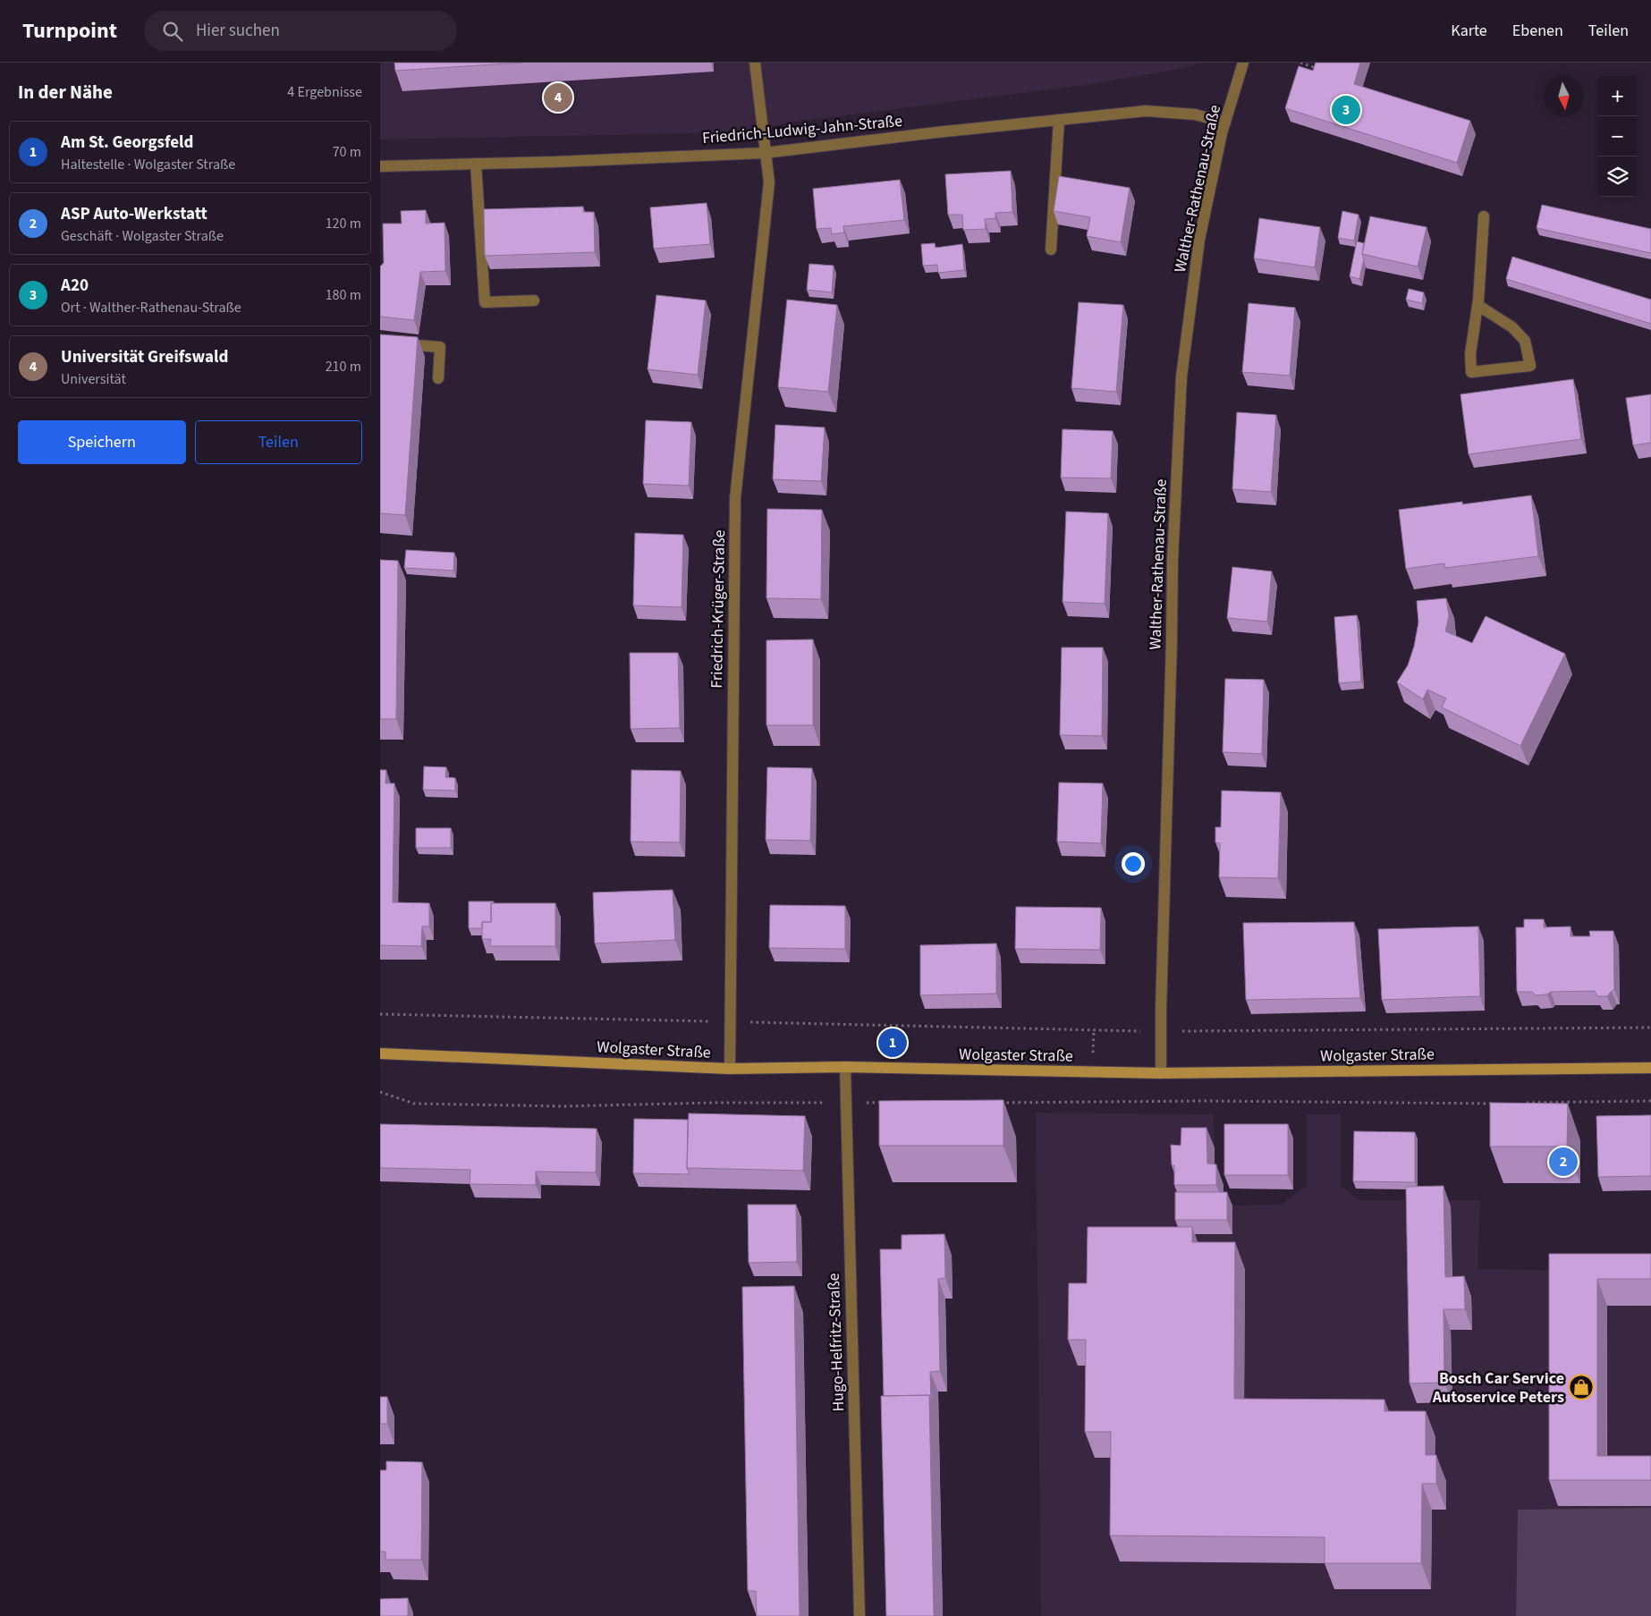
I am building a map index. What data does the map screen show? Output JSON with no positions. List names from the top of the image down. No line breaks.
{"streets":{"main road":["Wolgaster Straße"],"street":["Friedrich-Ludwig-Jahn-Straße","Walther-Rathenau-Straße","Friedrich-Krüger-Straße","Hugo-Helfritz-Straße"]},"crossings":[["Friedrich-Ludwig-Jahn-Straße","Walther-Rathenau-Straße"],["Friedrich-Ludwig-Jahn-Straße","Friedrich-Krüger-Straße"],["Walther-Rathenau-Straße","Wolgaster Straße"],["Friedrich-Krüger-Straße","Wolgaster Straße"],["Wolgaster Straße","Hugo-Helfritz-Straße"]],"places":{"shop":["Bosch Car Service Autoservice Peters"]},"north":"bottom","page":{"header":"Turnpoint","search":"Hier suchen","nav":["Karte","Ebenen","Teilen"],"heading":["In der Nähe","4 Ergebnisse"],"map_buttons":["+","−"],"pins":["4","3","1","2"],"list":[{"mark":"1","name":"Am St. Georgsfeld","note":"Haltestelle · Wolgaster Straße","value":"70 m"},{"mark":"2","name":"ASP Auto-Werkstatt","note":"Geschäft · Wolgaster Straße","value":"120 m"},{"mark":"3","name":"A20","note":"Ort · Walther-Rathenau-Straße","value":"180 m"},{"mark":"4","name":"Universität Greifswald","note":"Universität","value":"210 m"}],"buttons":["Speichern","Teilen"]}}
